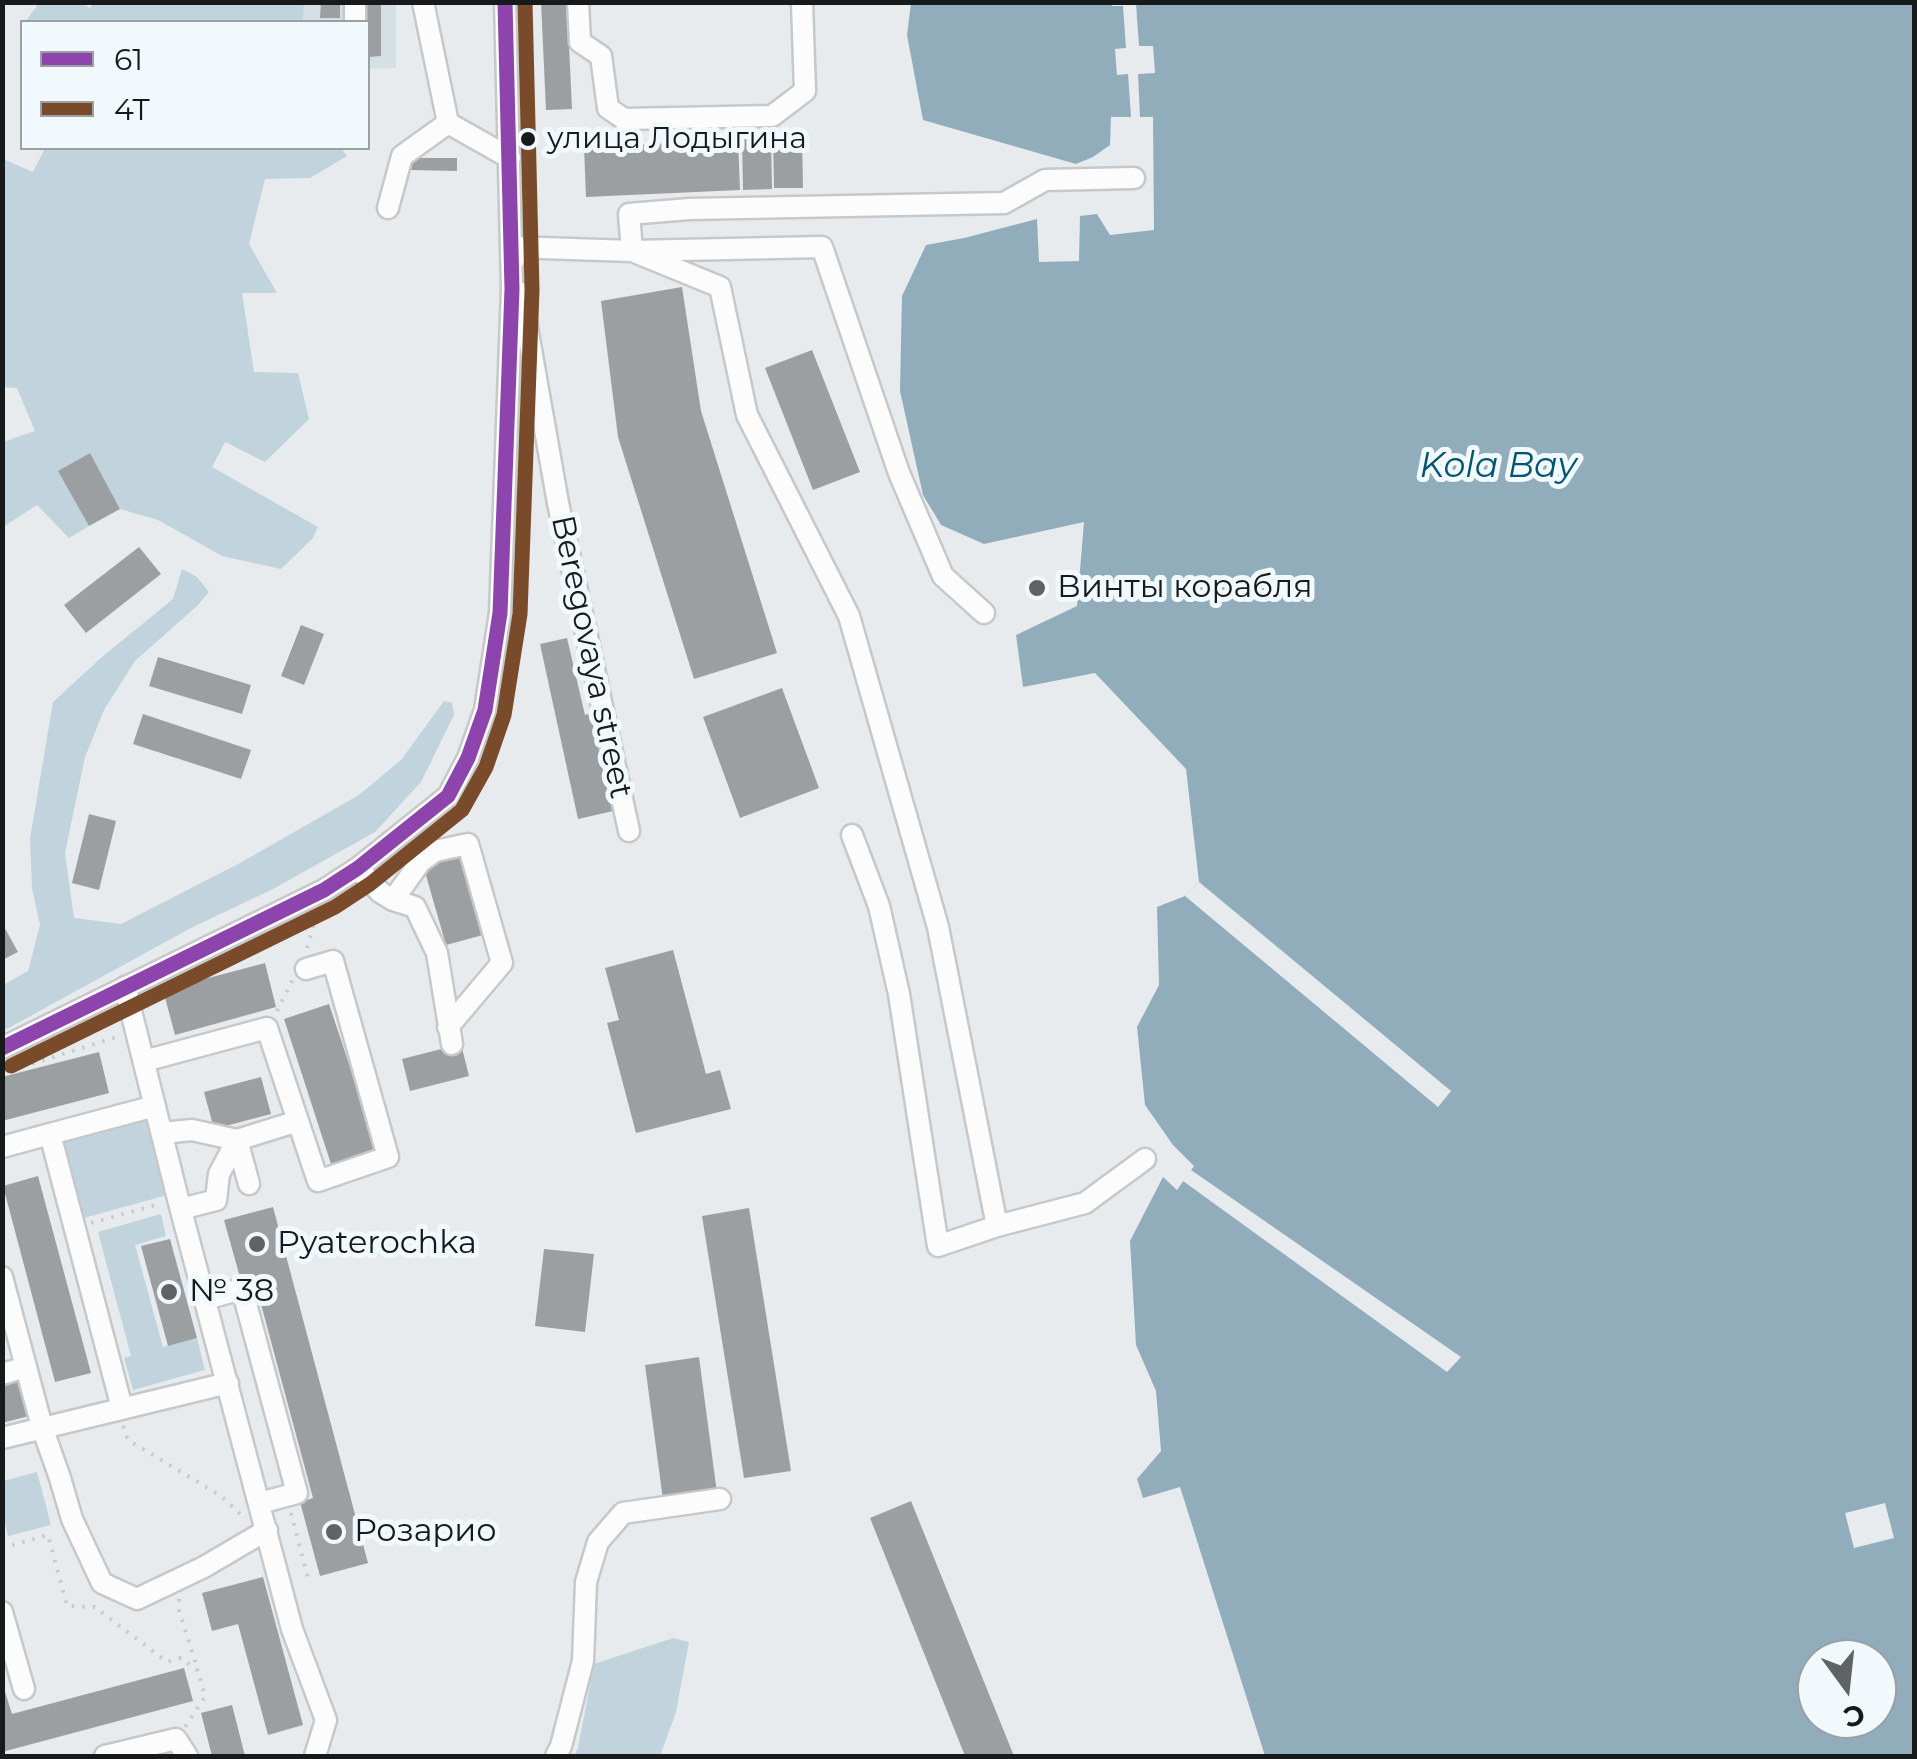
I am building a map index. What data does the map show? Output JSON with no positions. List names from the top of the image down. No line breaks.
{"streets":{"street":["Beregovaya street"]},"water":["Kola Bay"],"places":["улица Лодыгина","Винты корабля","Pyaterochka","№ 38","Розарио"],"lines":["transit line 61","transit line 4Т"],"legend":["61","4Т"],"north":"bottom"}
